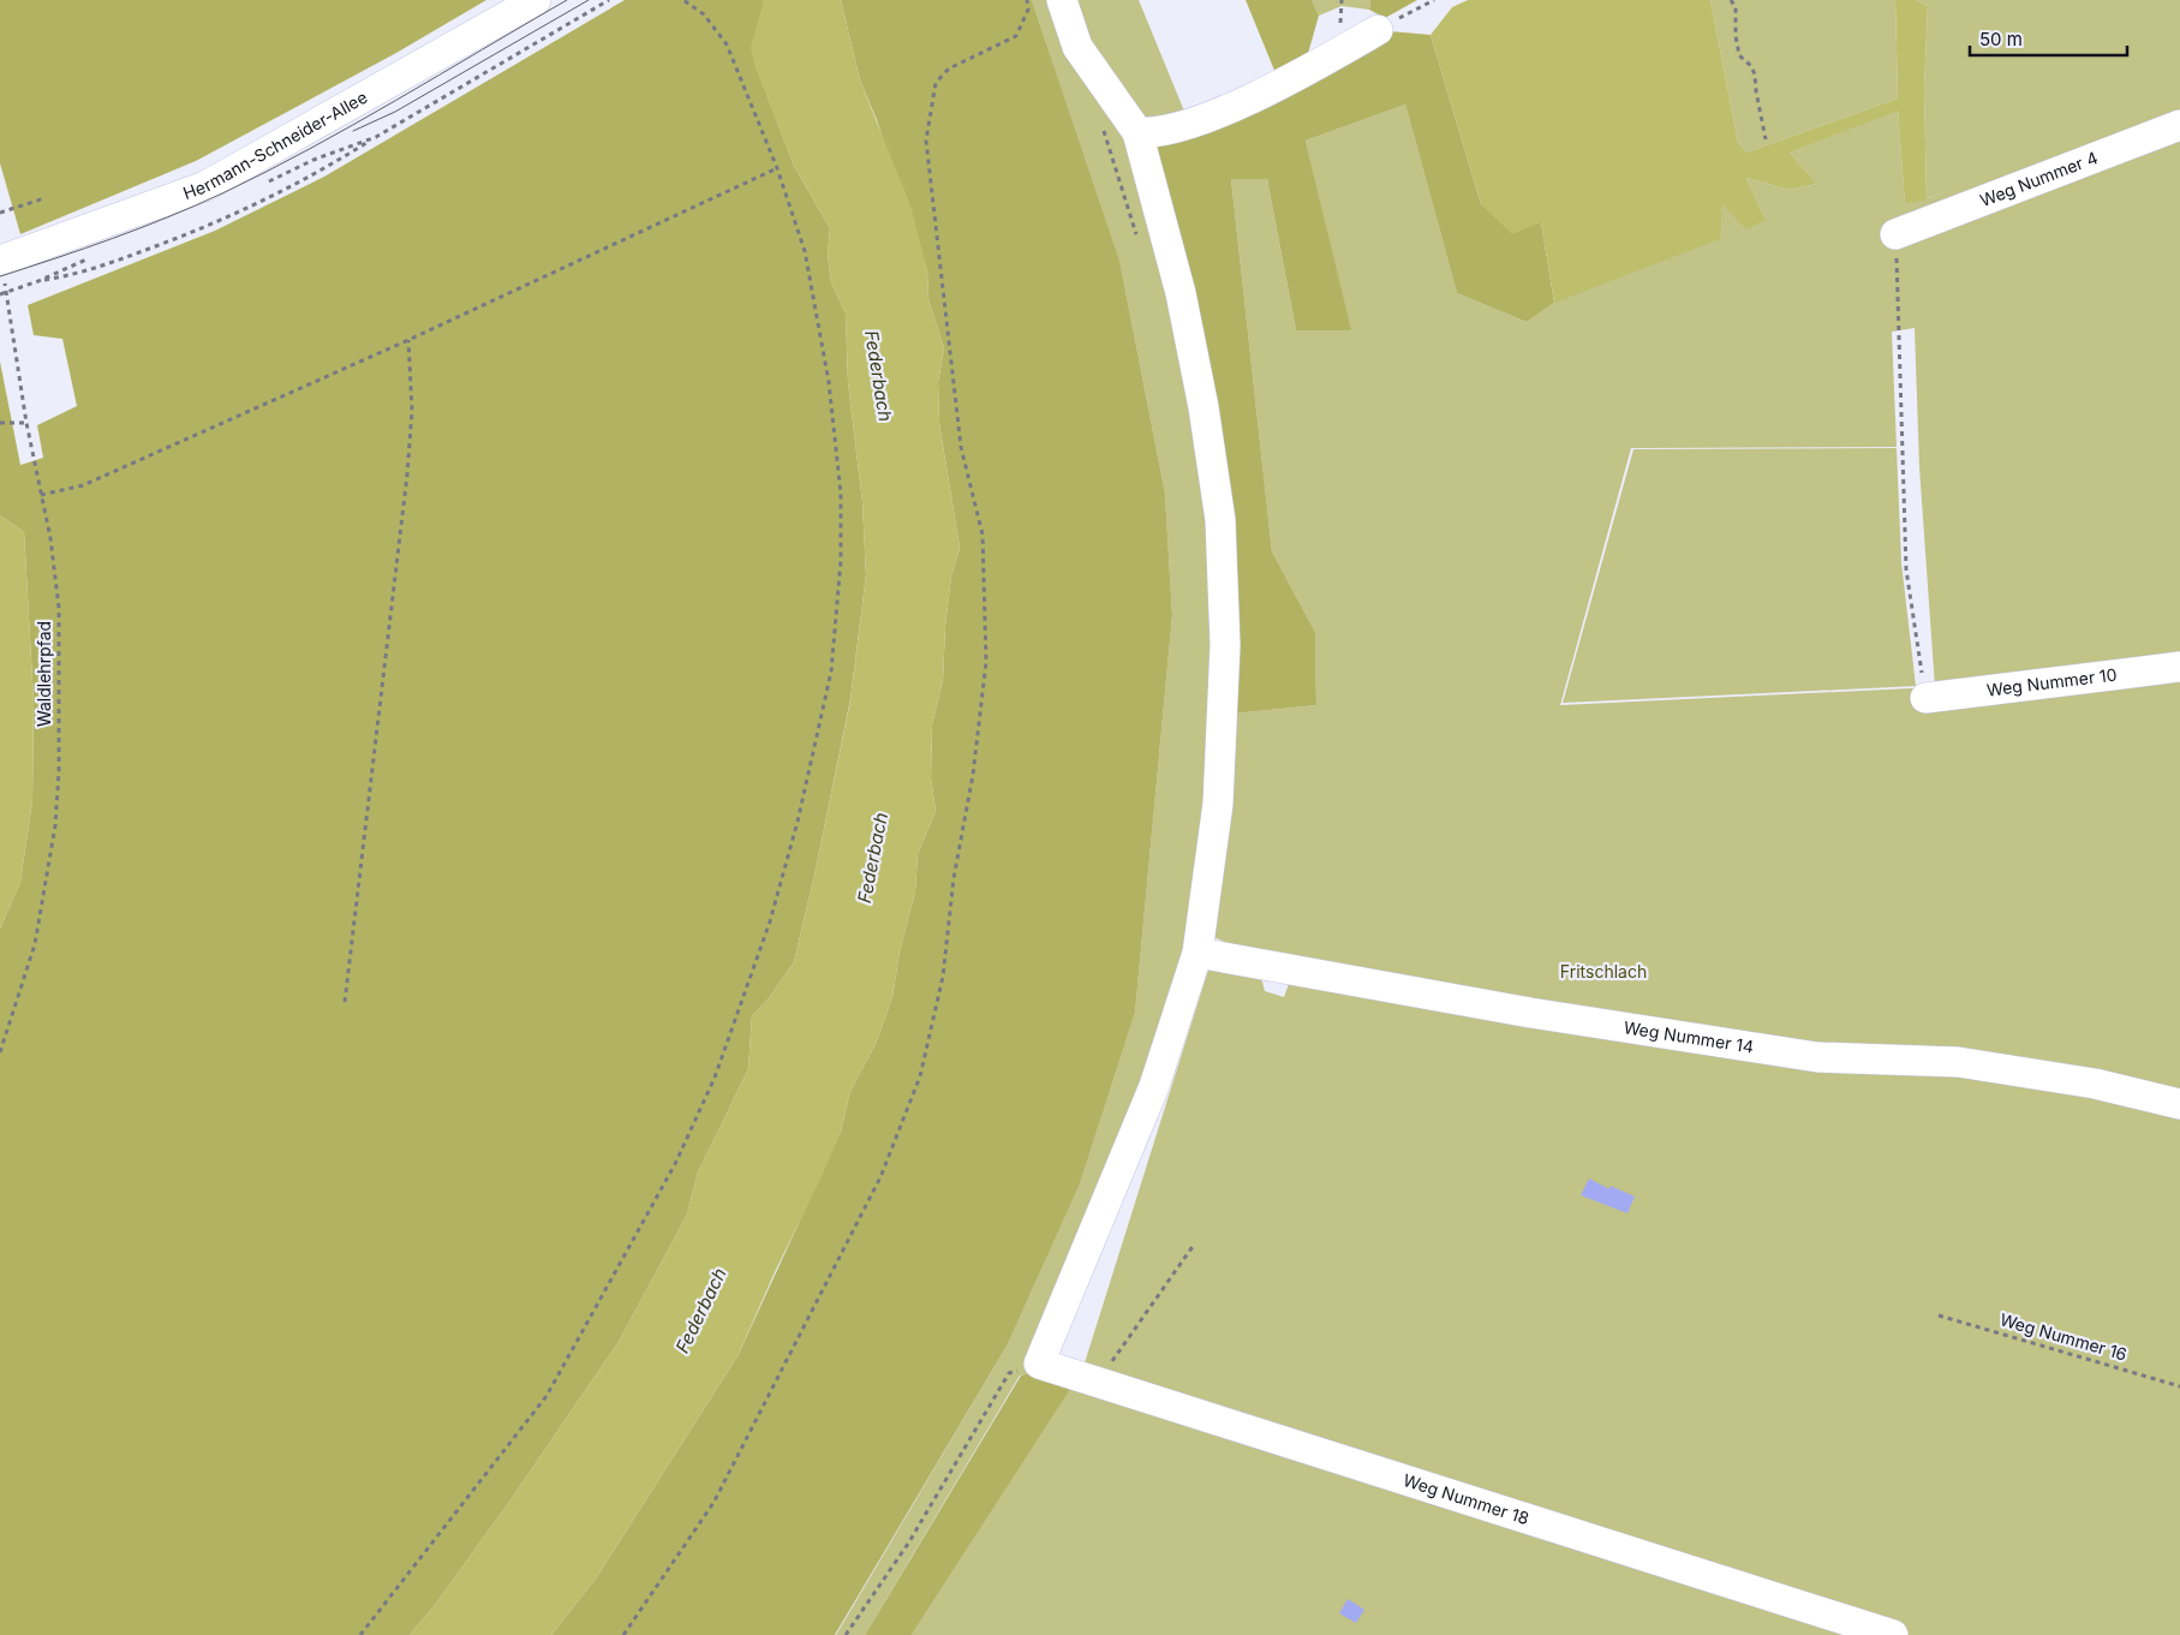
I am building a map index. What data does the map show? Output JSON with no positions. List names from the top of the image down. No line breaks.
{"streets":{"street":["Hermann-Schneider-Allee","Weg Nummer 4","Weg Nummer 10","Weg Nummer 14","Weg Nummer 18"],"path":["Waldlehrpfad","Weg Nummer 16"]},"water":["Federbach"],"parks":["Fritschlach"],"scale_bar":"50 m"}
